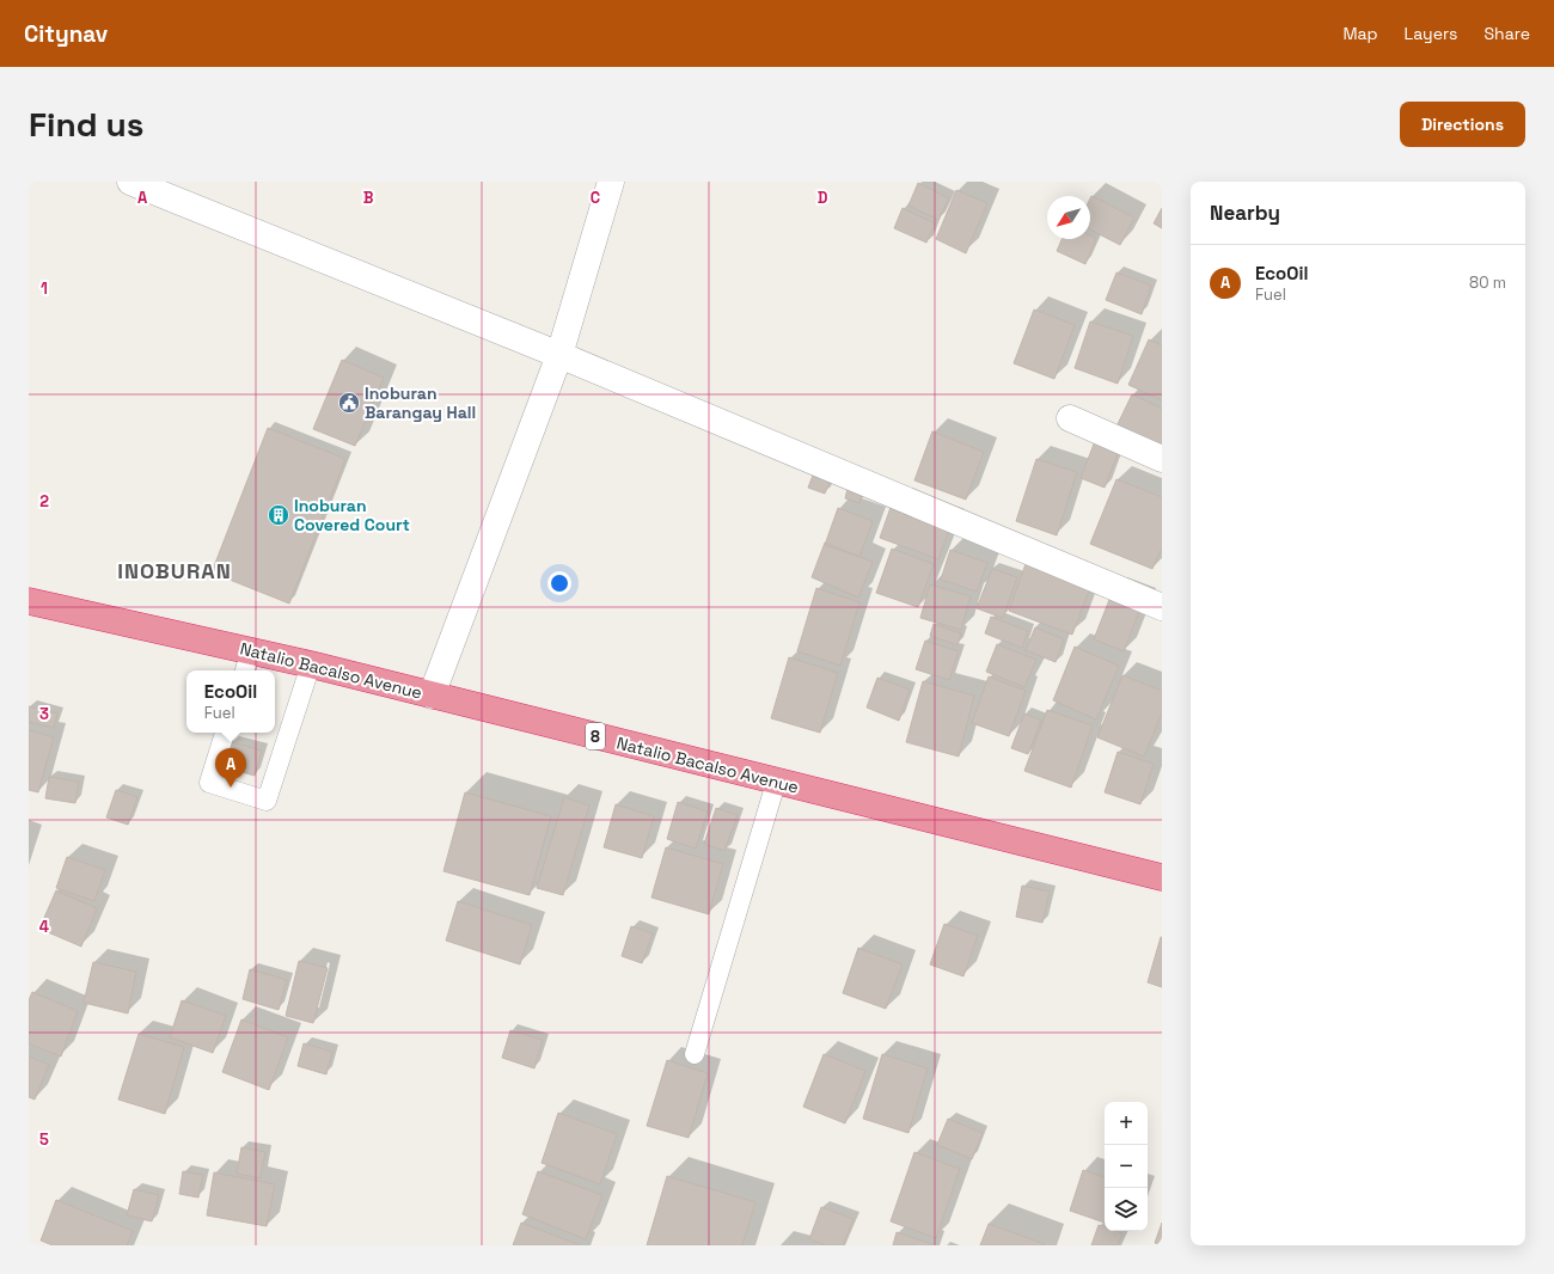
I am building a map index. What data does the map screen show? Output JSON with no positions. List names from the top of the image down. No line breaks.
{"streets":{"highway":["Natalio Bacalso Avenue","8"]},"districts":["INOBURAN"],"places":{"public building":["Inoburan Barangay Hall"],"building":["Inoburan Covered Court"]},"north":"bottom left","page":{"header":"Citynav","nav":["Map","Layers","Share"],"buttons":"Directions","title":"Find us","heading":"Nearby","list":[{"mark":"A","name":"EcoOil","note":"Fuel","value":"80 m"}],"popup":["EcoOil","Fuel"],"pins":"A","map_buttons":["+","−"]},"grid":{"columns":["A","B","C","D"],"rows":["1","2","3","4","5"]}}
